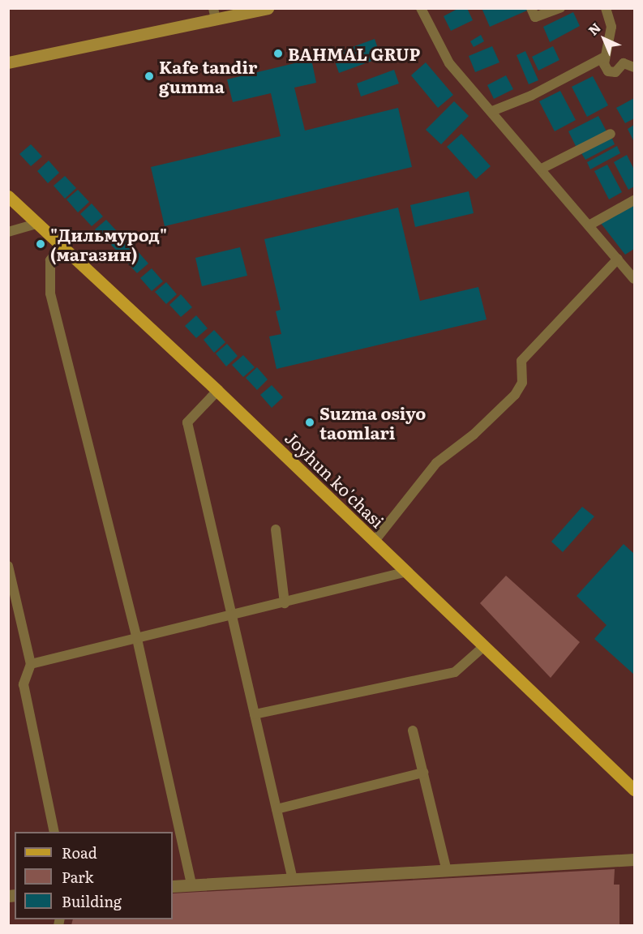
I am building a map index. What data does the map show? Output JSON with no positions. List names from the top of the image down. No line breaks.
{"streets":{"main road":["Joyhun ko'chasi"]},"places":["BAHMAL GRUP","Kafe tandir gumma","\"Дильмурод\" (магазин)","Suzma osiyo taomlari"],"legend":["Road","Park","Building"],"north":"top left"}
